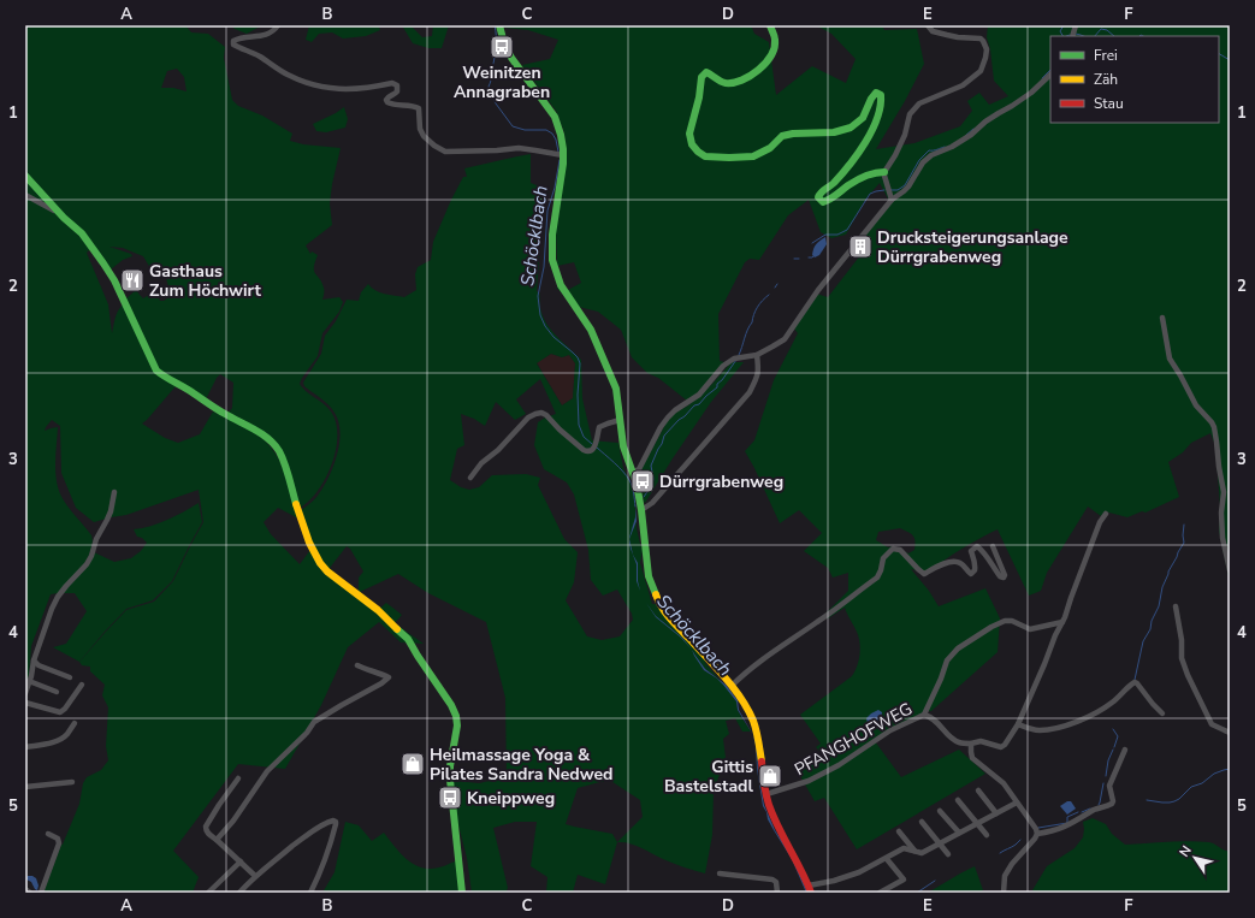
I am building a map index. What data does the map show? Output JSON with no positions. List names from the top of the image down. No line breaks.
{"streets":{"street":["PFANGHOFWEG"]},"water":["Schöcklbach"],"places":{"bus stop":["Weinitzen Annagraben","Dürrgrabenweg","Kneippweg"],"building":["Drucksteigerungsanlage Dürrgrabenweg"],"restaurant":["Gasthaus Zum Höchwirt"],"shop":["Heilmassage Yoga & Pilates Sandra Nedwed","Gittis Bastelstadl"]},"legend":["Frei","Zäh","Stau"],"north":"top left","grid":{"columns":["A","B","C","D","E","F"],"rows":["1","2","3","4","5"]}}
